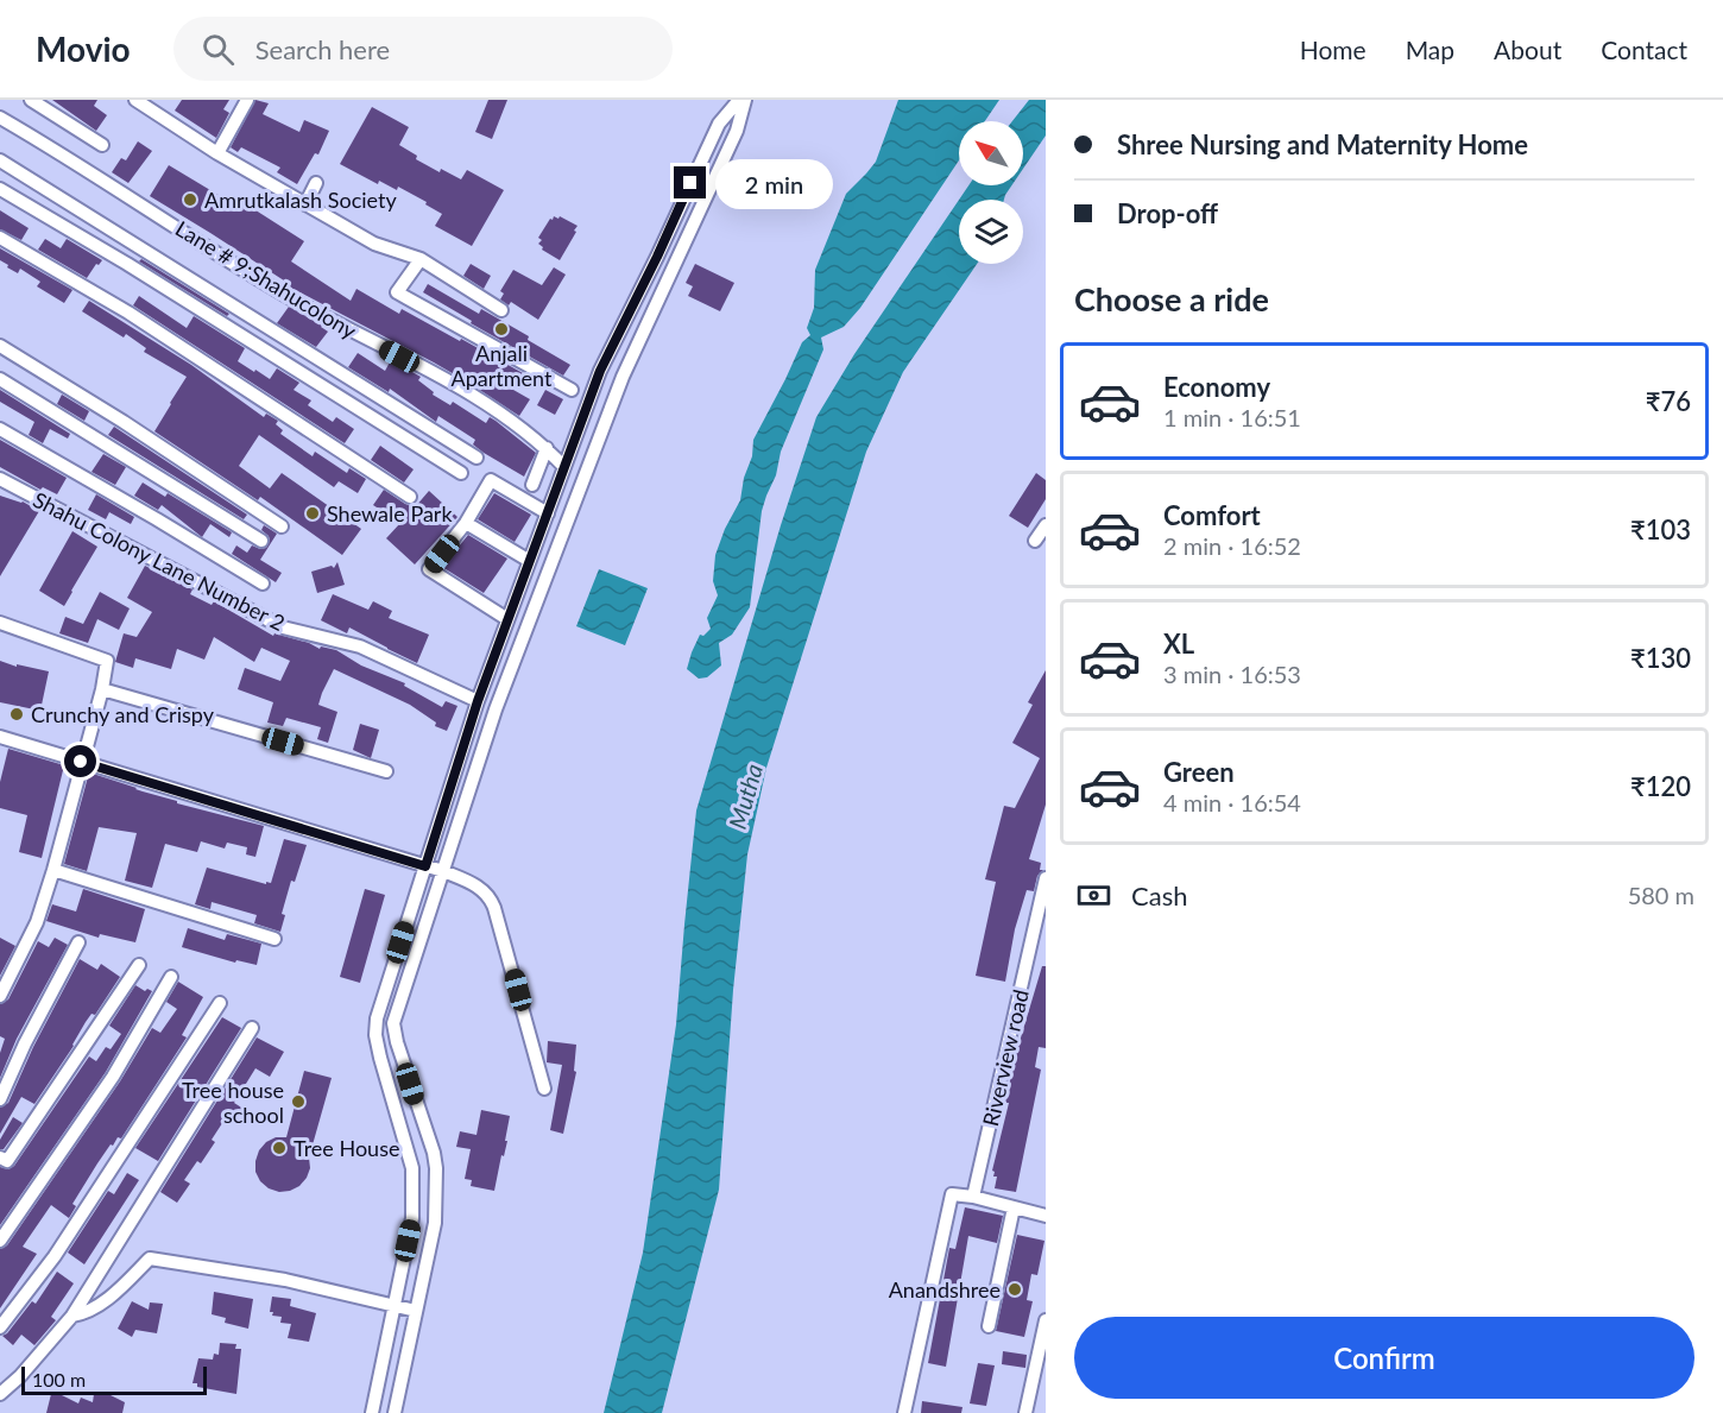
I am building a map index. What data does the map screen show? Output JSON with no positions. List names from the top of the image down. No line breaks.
{"streets":{"street":["Lane # 9;Shahucolony","Shahu Colony Lane Number 2","Riverview road"]},"water":["Mutha"],"places":["Amrutkalash Society","Anjali Apartment","Shewale Park","Crunchy and Crispy","Tree house school","Tree House","Anandshree"],"scale_bar":"100 m","north":"top left","page":{"header":"Movio","search":"Search here","nav":["Home","Map","About","Contact"],"banner":["Shree Nursing and Maternity Home","Drop-off"],"bubble":"2 min","heading":"Choose a ride","list":[{"name":"Economy","note":"1 min · 16:51","value":"₹76"},{"name":"Comfort","note":"2 min · 16:52","value":"₹103"},{"name":"XL","note":"3 min · 16:53","value":"₹130"},{"name":"Green","note":"4 min · 16:54","value":"₹120"}],"pay":["Cash","580 m"],"buttons":"Confirm","scale":"100 m"}}
